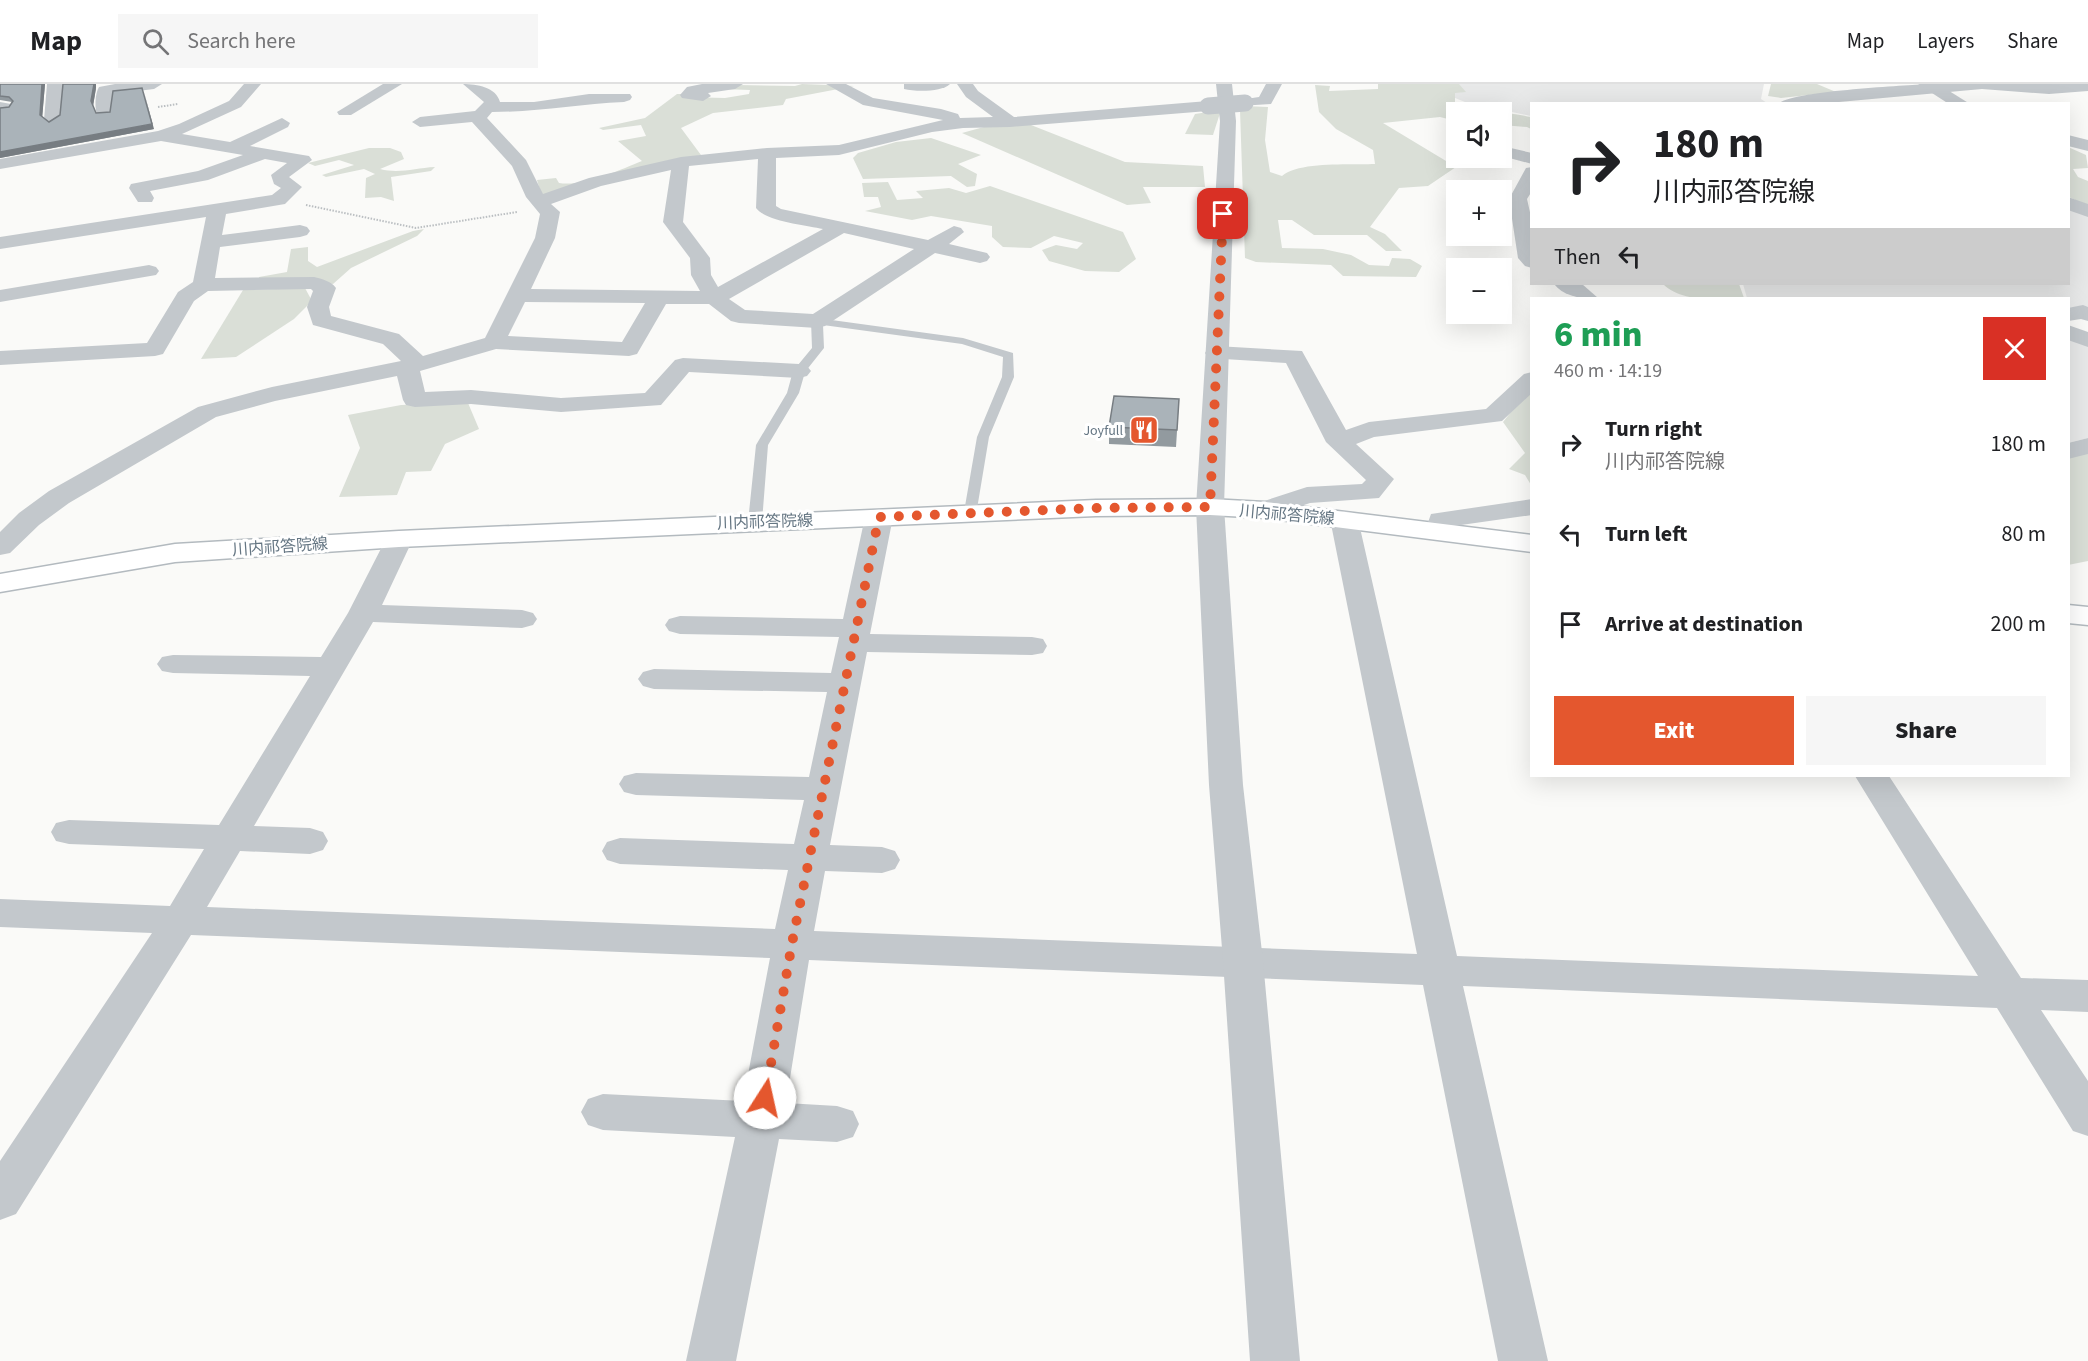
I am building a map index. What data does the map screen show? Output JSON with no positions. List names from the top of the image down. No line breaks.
{"streets":{"main road":["川内祁答院線"]},"places":{"restaurant":["Joyfull"]},"page":{"header":"Map","search":"Search here","nav":["Map","Layers","Share"],"map_buttons":["+","−"],"turn":["180 m","川内祁答院線"],"then":"Then","heading":["6 min","460 m · 14:19"],"list":[{"name":"Turn right","note":"川内祁答院線","value":"180 m"},{"name":"Turn left","value":"80 m"},{"name":"Arrive at destination","value":"200 m"}],"buttons":["Exit","Share"]}}
